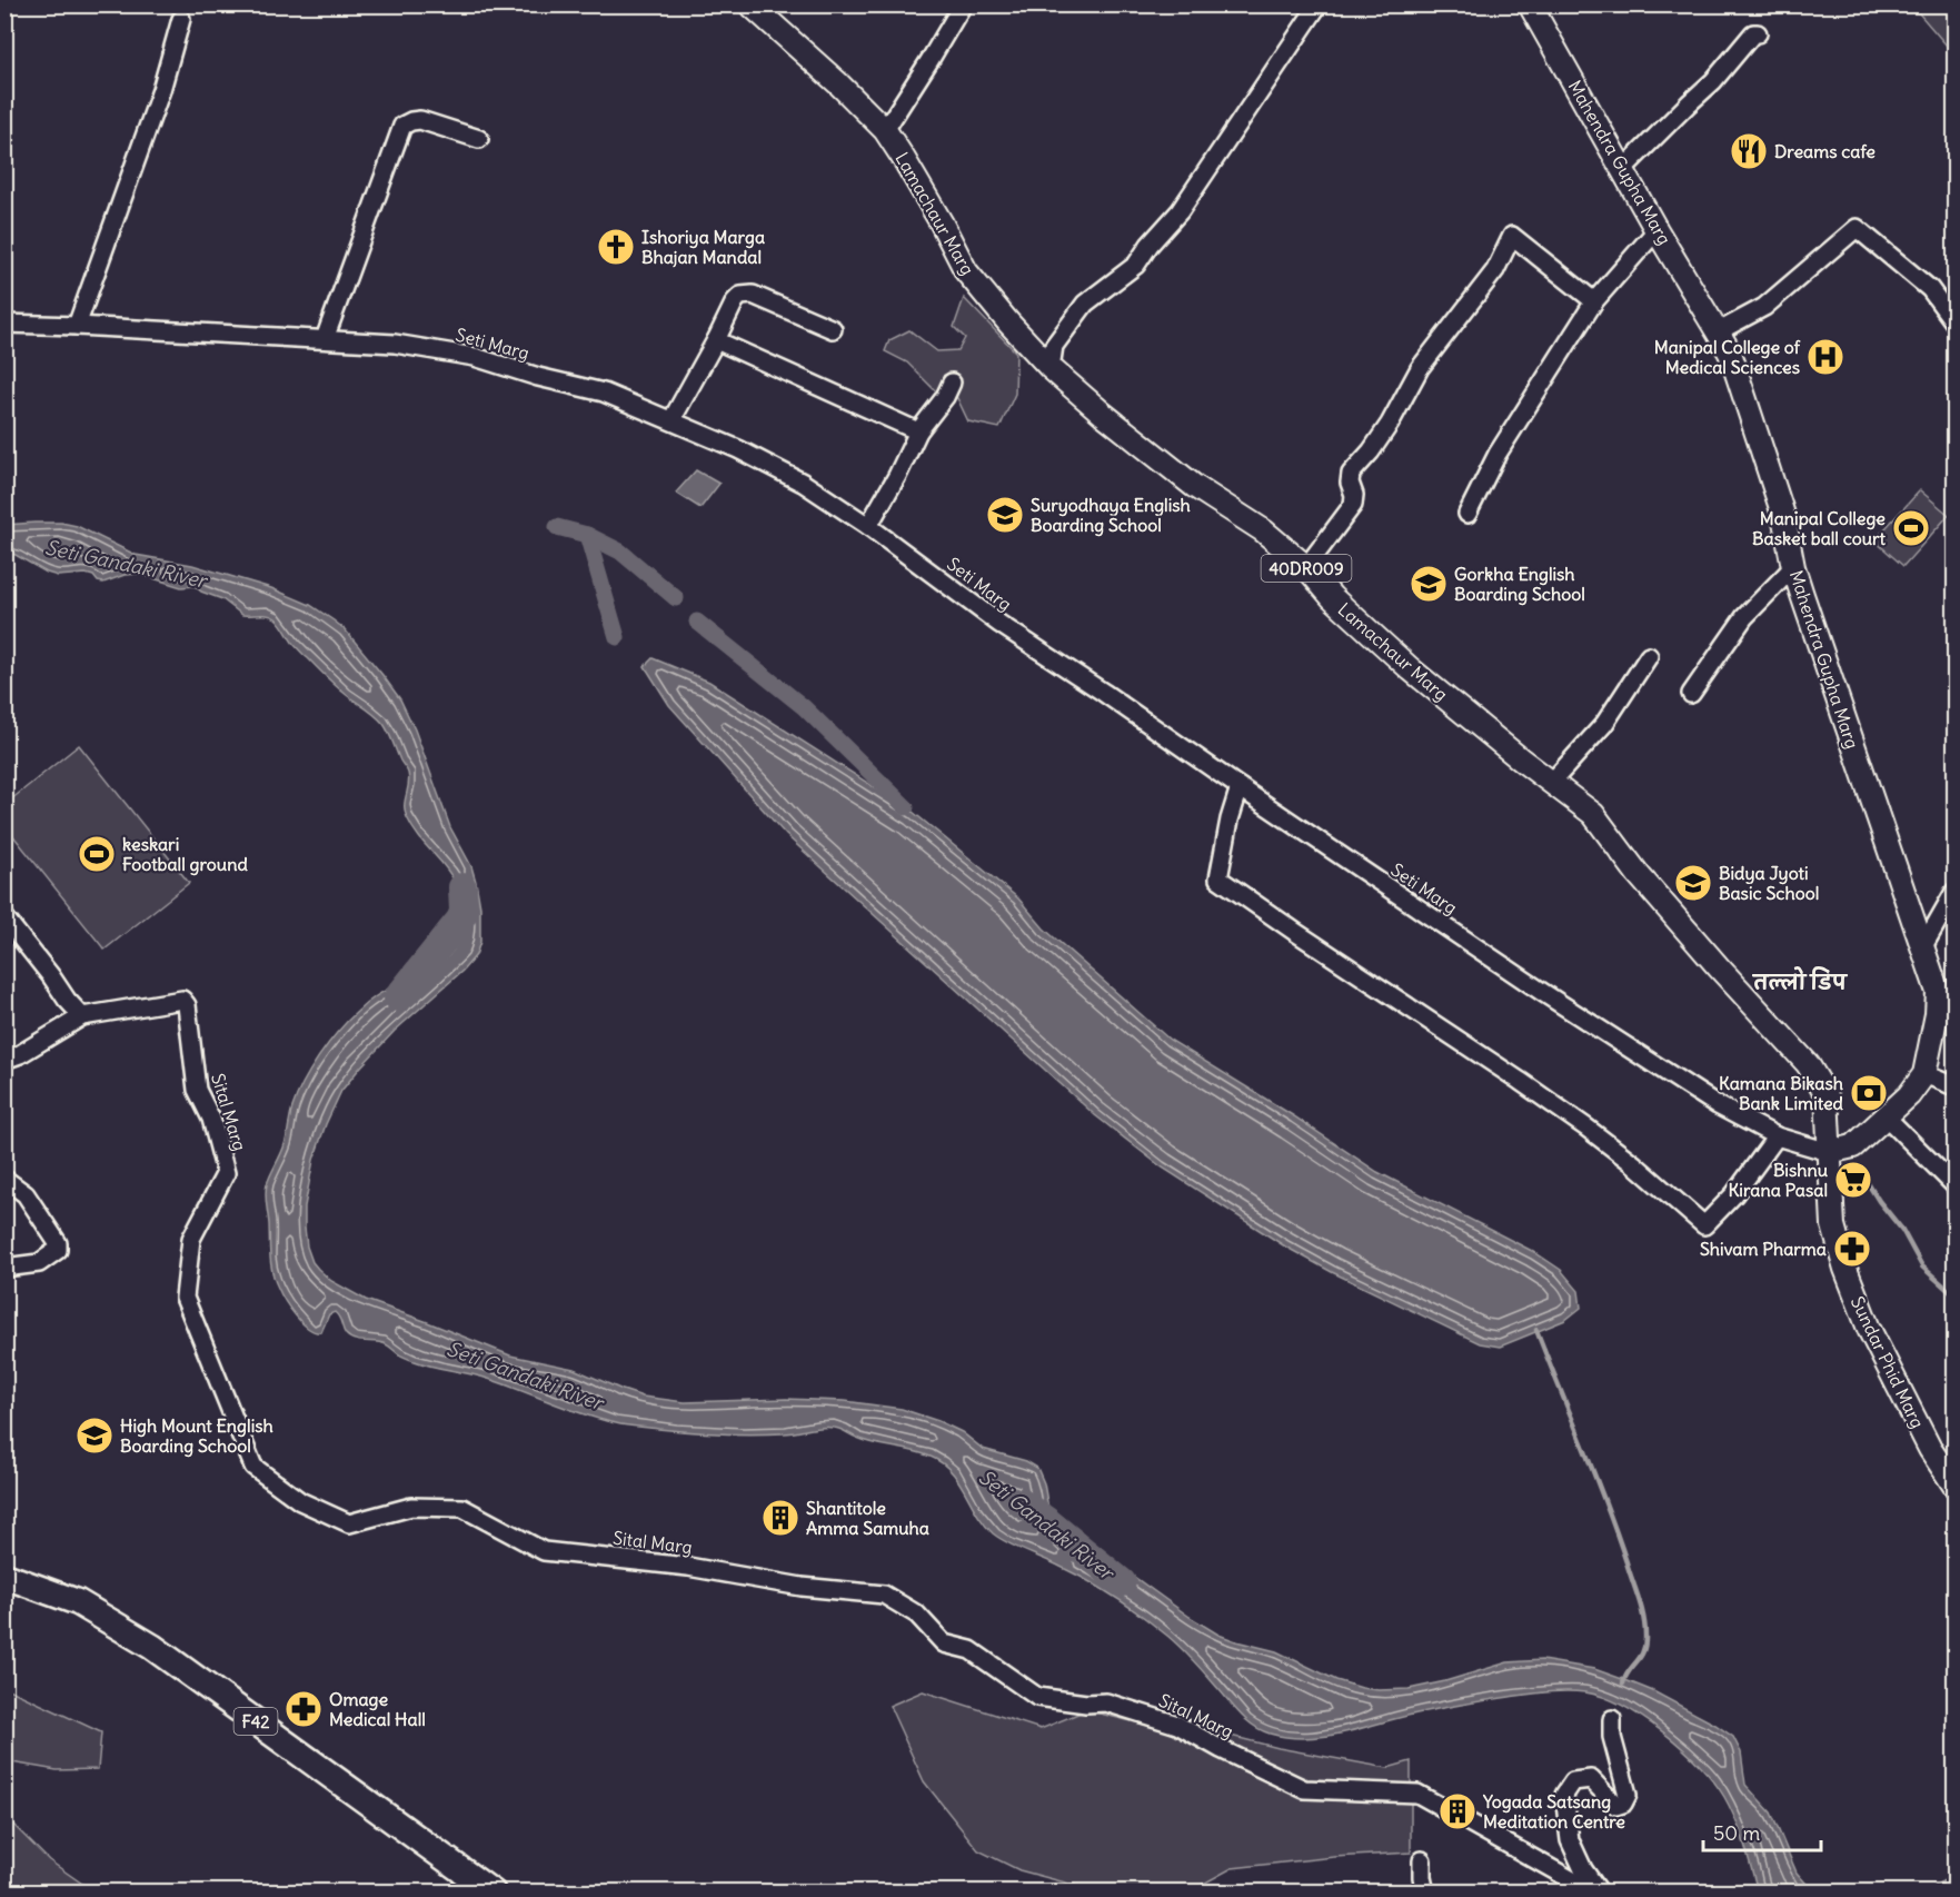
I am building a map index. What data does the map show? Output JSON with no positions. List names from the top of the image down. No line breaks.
{"streets":{"highway":["F42"],"main road":["Mahendra Gupha Marg","Lamachaur Marg","40DR009","Sundar Phid Marg"],"street":["Seti Marg","Sital Marg"]},"crossings":[["Mahendra Gupha Marg","Lamachaur Marg"],["Mahendra Gupha Marg","Seti Marg"],["Mahendra Gupha Marg","Sundar Phid Marg"],["Lamachaur Marg","Seti Marg"],["Lamachaur Marg","Sundar Phid Marg"],["Seti Marg","Sundar Phid Marg"]],"districts":["तल्लो डिप"],"water":["Seti Gandaki River"],"places":{"restaurant":["Dreams cafe"],"church":["Ishoriya Marga Bhajan Mandal"],"hospital":["Manipal College of Medical Sciences"],"school or university":["Suryodhaya English Boarding School","Gorkha English Boarding School","Bidya Jyoti Basic School","High Mount English Boarding School"],"sports":["Manipal College Basket ball court","keskari Football ground"],"bank":["Kamana Bikash Bank Limited"],"supermarket":["Bishnu Kirana Pasal"],"pharmacy":["Shivam Pharma","Omage Medical Hall"],"building":["Shantitole Amma Samuha","Yogada Satsang Meditation Centre"]},"scale_bar":"50 m"}
